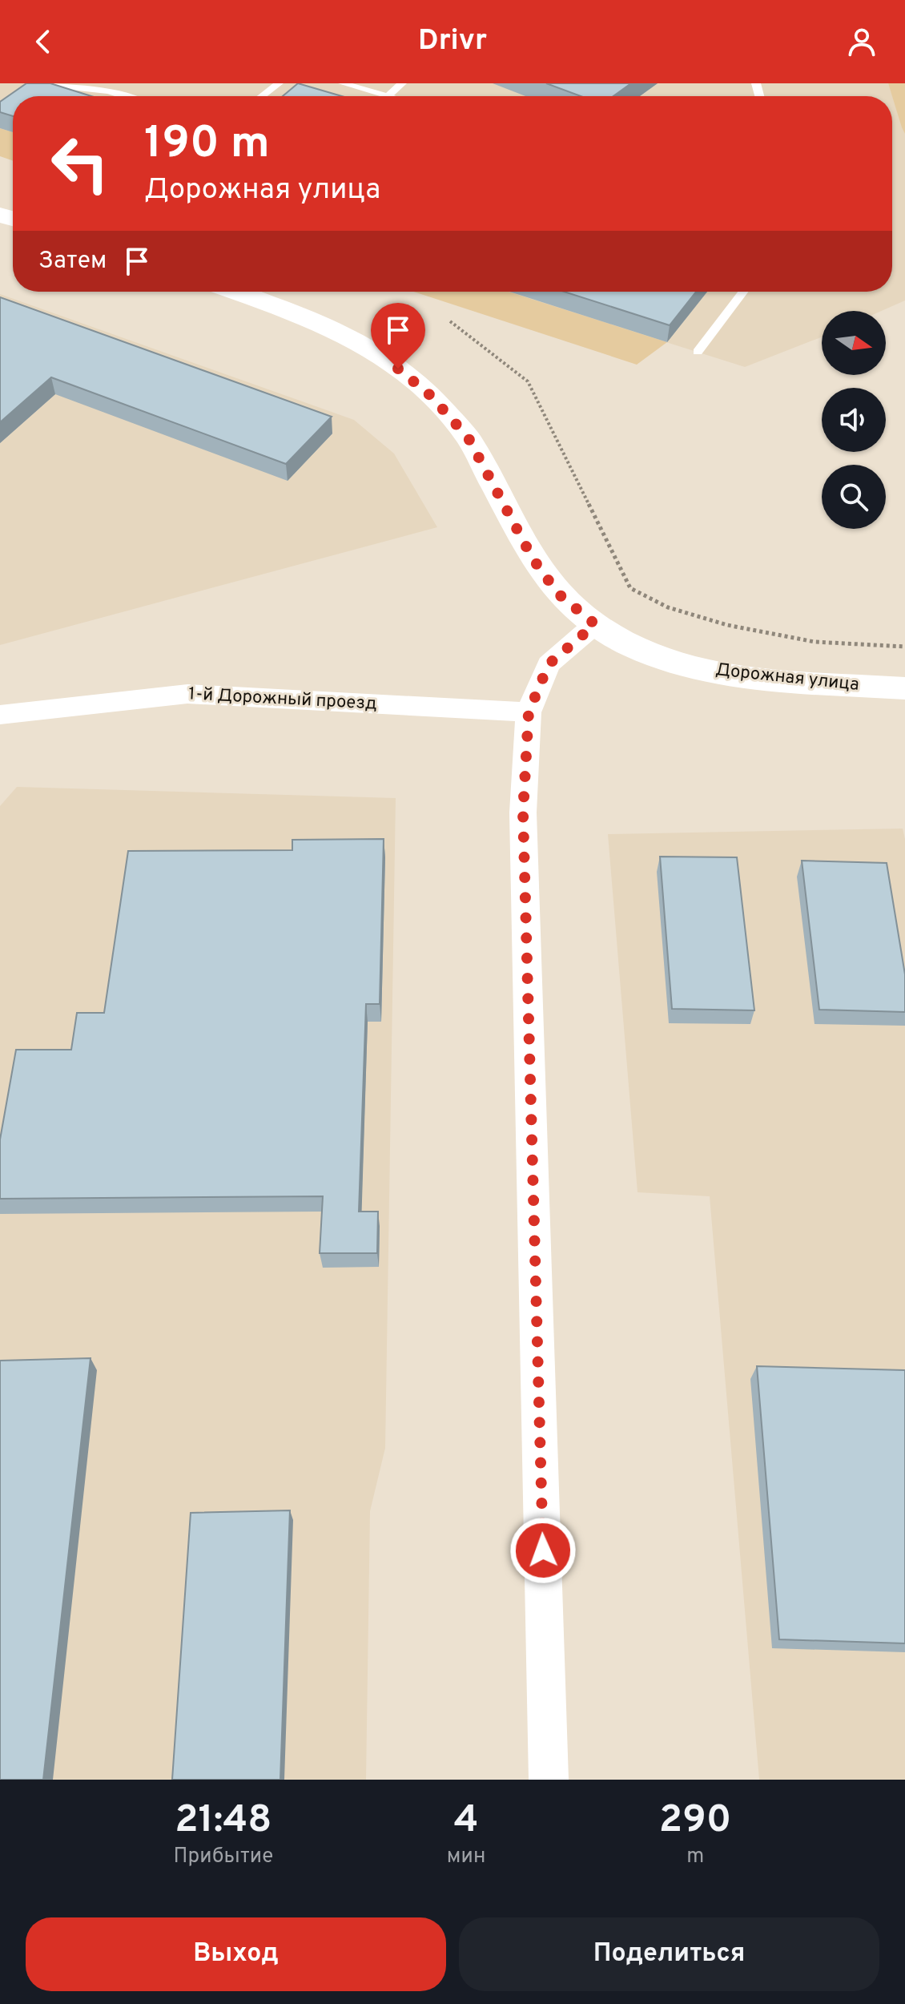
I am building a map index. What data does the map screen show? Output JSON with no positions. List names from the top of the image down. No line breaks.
{"streets":{"main road":["Дорожная улица"],"street":["1-й Дорожный проезд"]},"north":"right","page":{"header":"Drivr","turn":["190 m","Дорожная улица"],"then":"Затем","eta":["21:48","Прибытие","4","мин","290","m"],"buttons":["Выход","Поделиться"]}}
